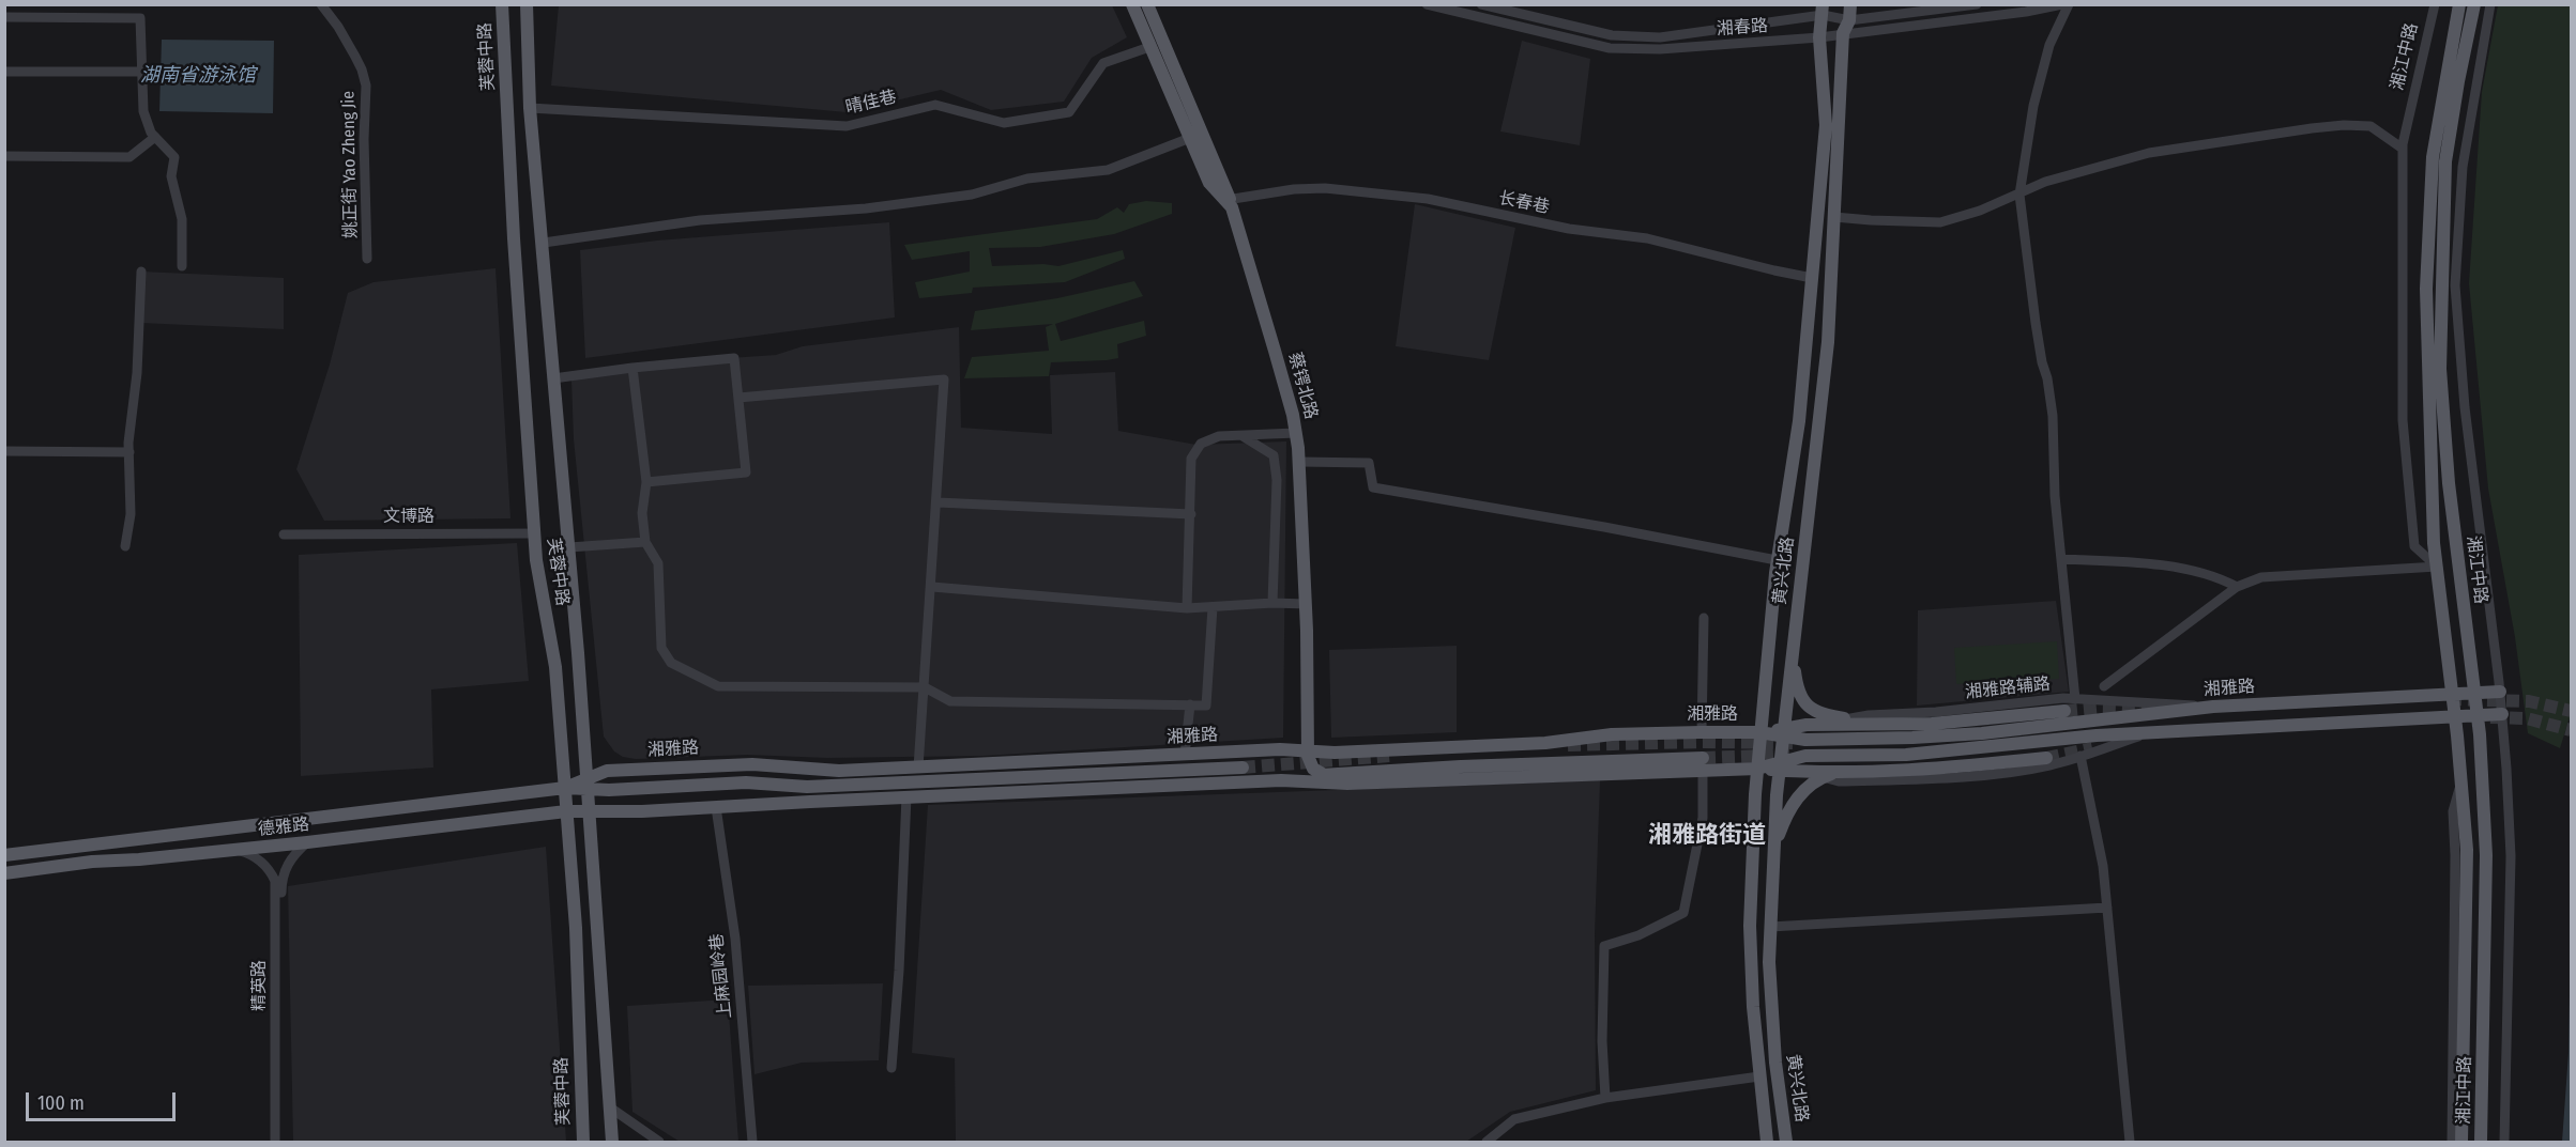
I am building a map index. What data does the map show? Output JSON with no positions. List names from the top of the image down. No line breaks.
{"streets":{"main road":["芙蓉中路","湘江中路","蔡锷北路","黄兴北路","湘雅路","德雅路"],"street":["湘春路","晴佳巷","姚正街 Yao Zheng Jie","长春巷","文博路","湘雅路辅路","上麻园岭巷","精英路"]},"crossings":[["湘春路","黄兴北路"],["芙蓉中路","晴佳巷"],["芙蓉中路","文博路"],["芙蓉中路","湘雅路"],["芙蓉中路","德雅路"],["湘江中路","湘雅路"],["晴佳巷","蔡锷北路"],["长春巷","蔡锷北路"],["长春巷","黄兴北路"],["蔡锷北路","湘雅路"],["黄兴北路","湘雅路"],["湘雅路辅路","湘雅路"],["湘雅路","德雅路"],["德雅路","精英路"]],"districts":["湘雅路街道"],"water":["湖南省游泳馆"],"scale_bar":"100 m"}
